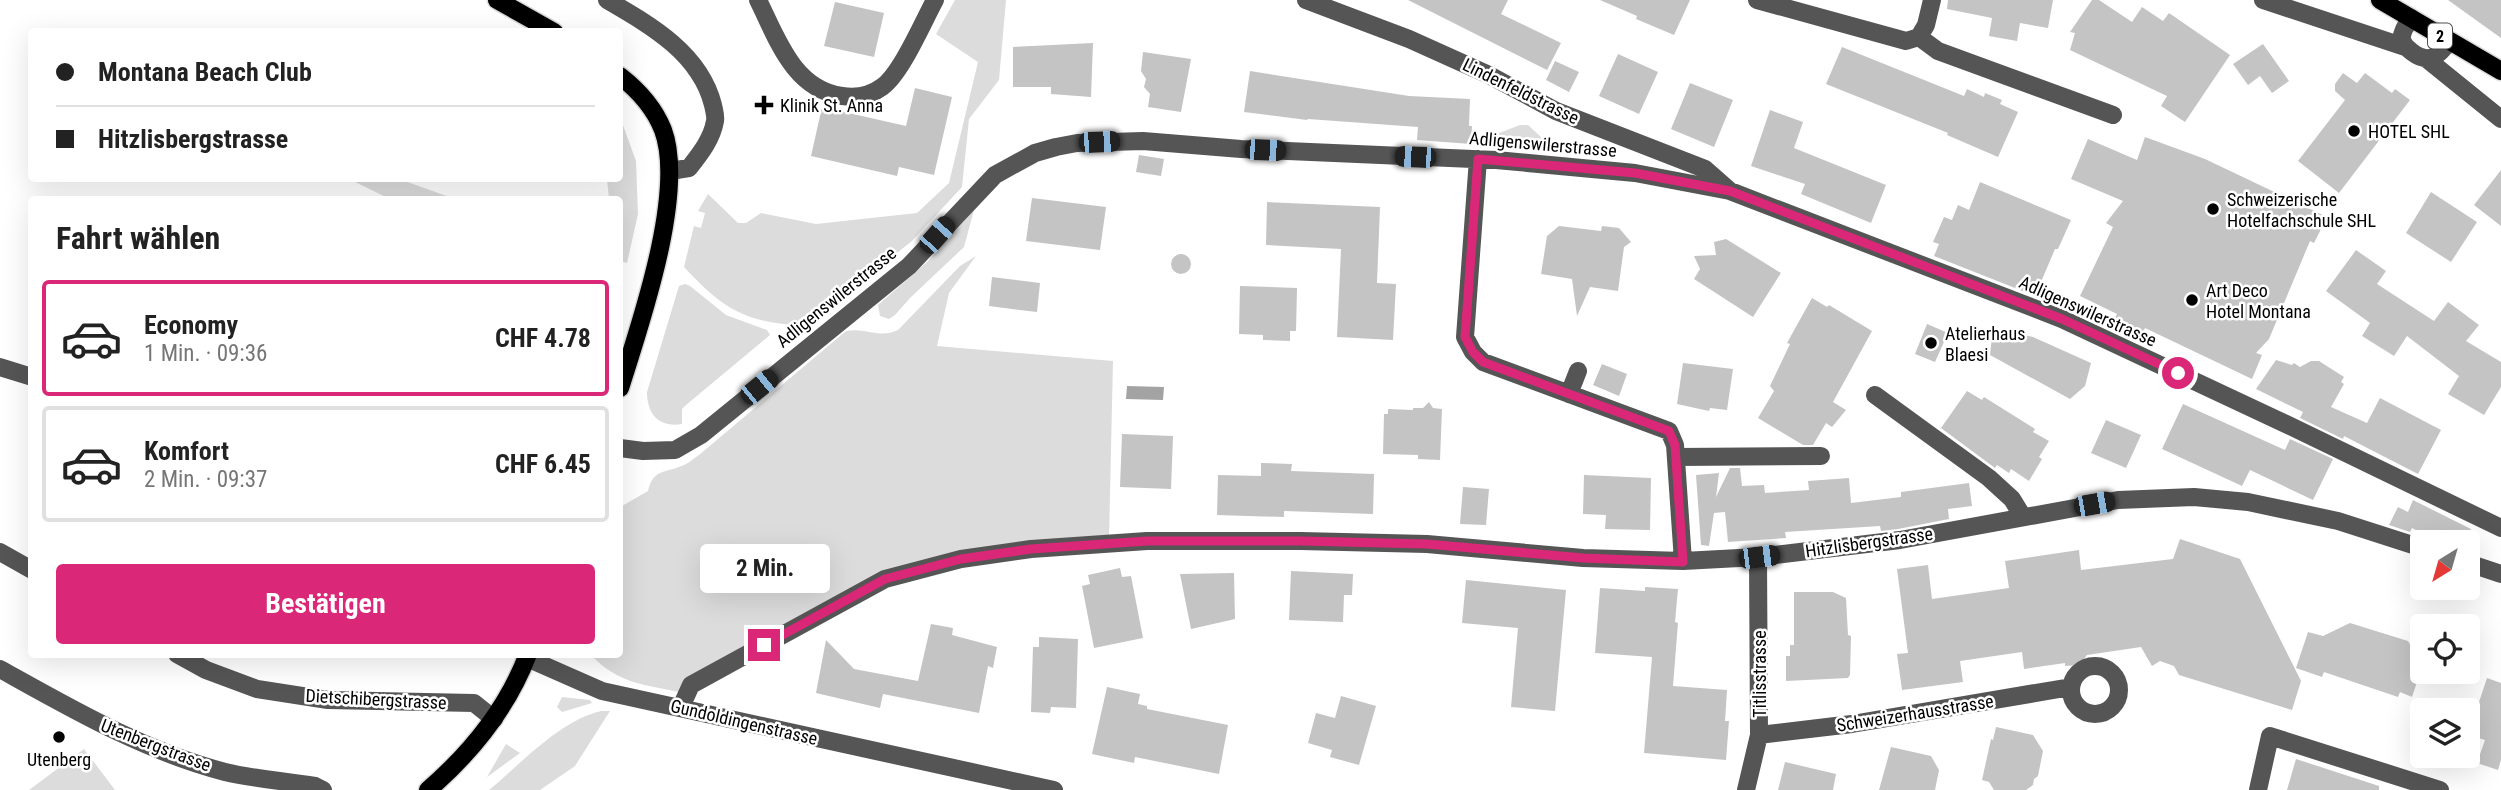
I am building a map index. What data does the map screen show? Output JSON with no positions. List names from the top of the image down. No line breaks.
{"streets":{"main road":["2"],"street":["Lindenfeldstrasse","Adligenswilerstrasse","Hitzlisbergstrasse","Titlisstrasse","Dietschibergstrasse","Schweizerhausstrasse","Gundoldingenstrasse","Utenbergstrasse"]},"crossings":[["Lindenfeldstrasse","Adligenswilerstrasse"],["Hitzlisbergstrasse","Titlisstrasse"],["Hitzlisbergstrasse","Gundoldingenstrasse"],["Titlisstrasse","Schweizerhausstrasse"]],"places":{"health":["Klinik St. Anna"],"other":["HOTEL SHL","Schweizerische Hotelfachschule SHL","Art Deco Hotel Montana","Atelierhaus Blaesi","Utenberg"]},"north":"bottom left","page":{"banner":["Montana Beach Club","Hitzlisbergstrasse"],"heading":"Fahrt wählen","list":[{"name":"Economy","note":"1 Min. · 09:36","value":"CHF 4.78"},{"name":"Komfort","note":"2 Min. · 09:37","value":"CHF 6.45"}],"bubble":"2 Min.","buttons":"Bestätigen"}}
